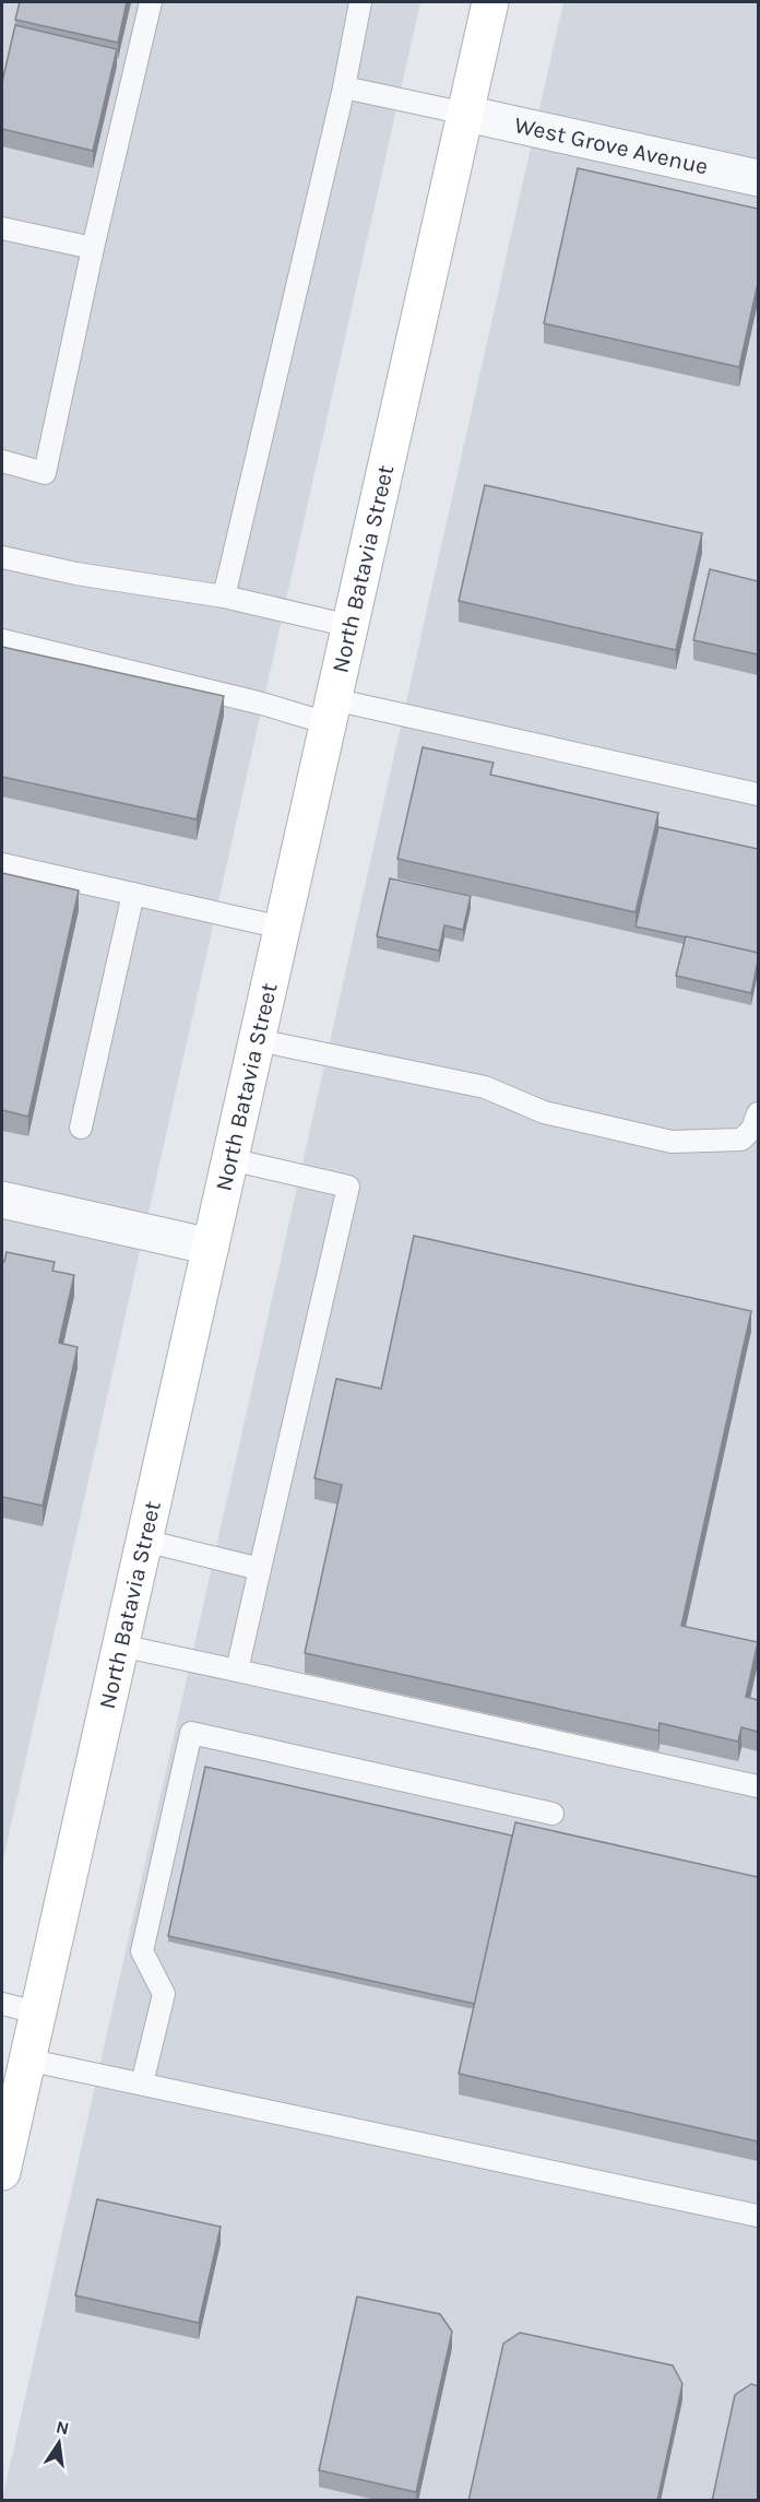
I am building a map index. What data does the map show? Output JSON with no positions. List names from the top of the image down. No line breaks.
{"streets":{"main road":["North Batavia Street"],"street":["West Grove Avenue"]},"crossings":[["West Grove Avenue","North Batavia Street"]],"north":"top"}
